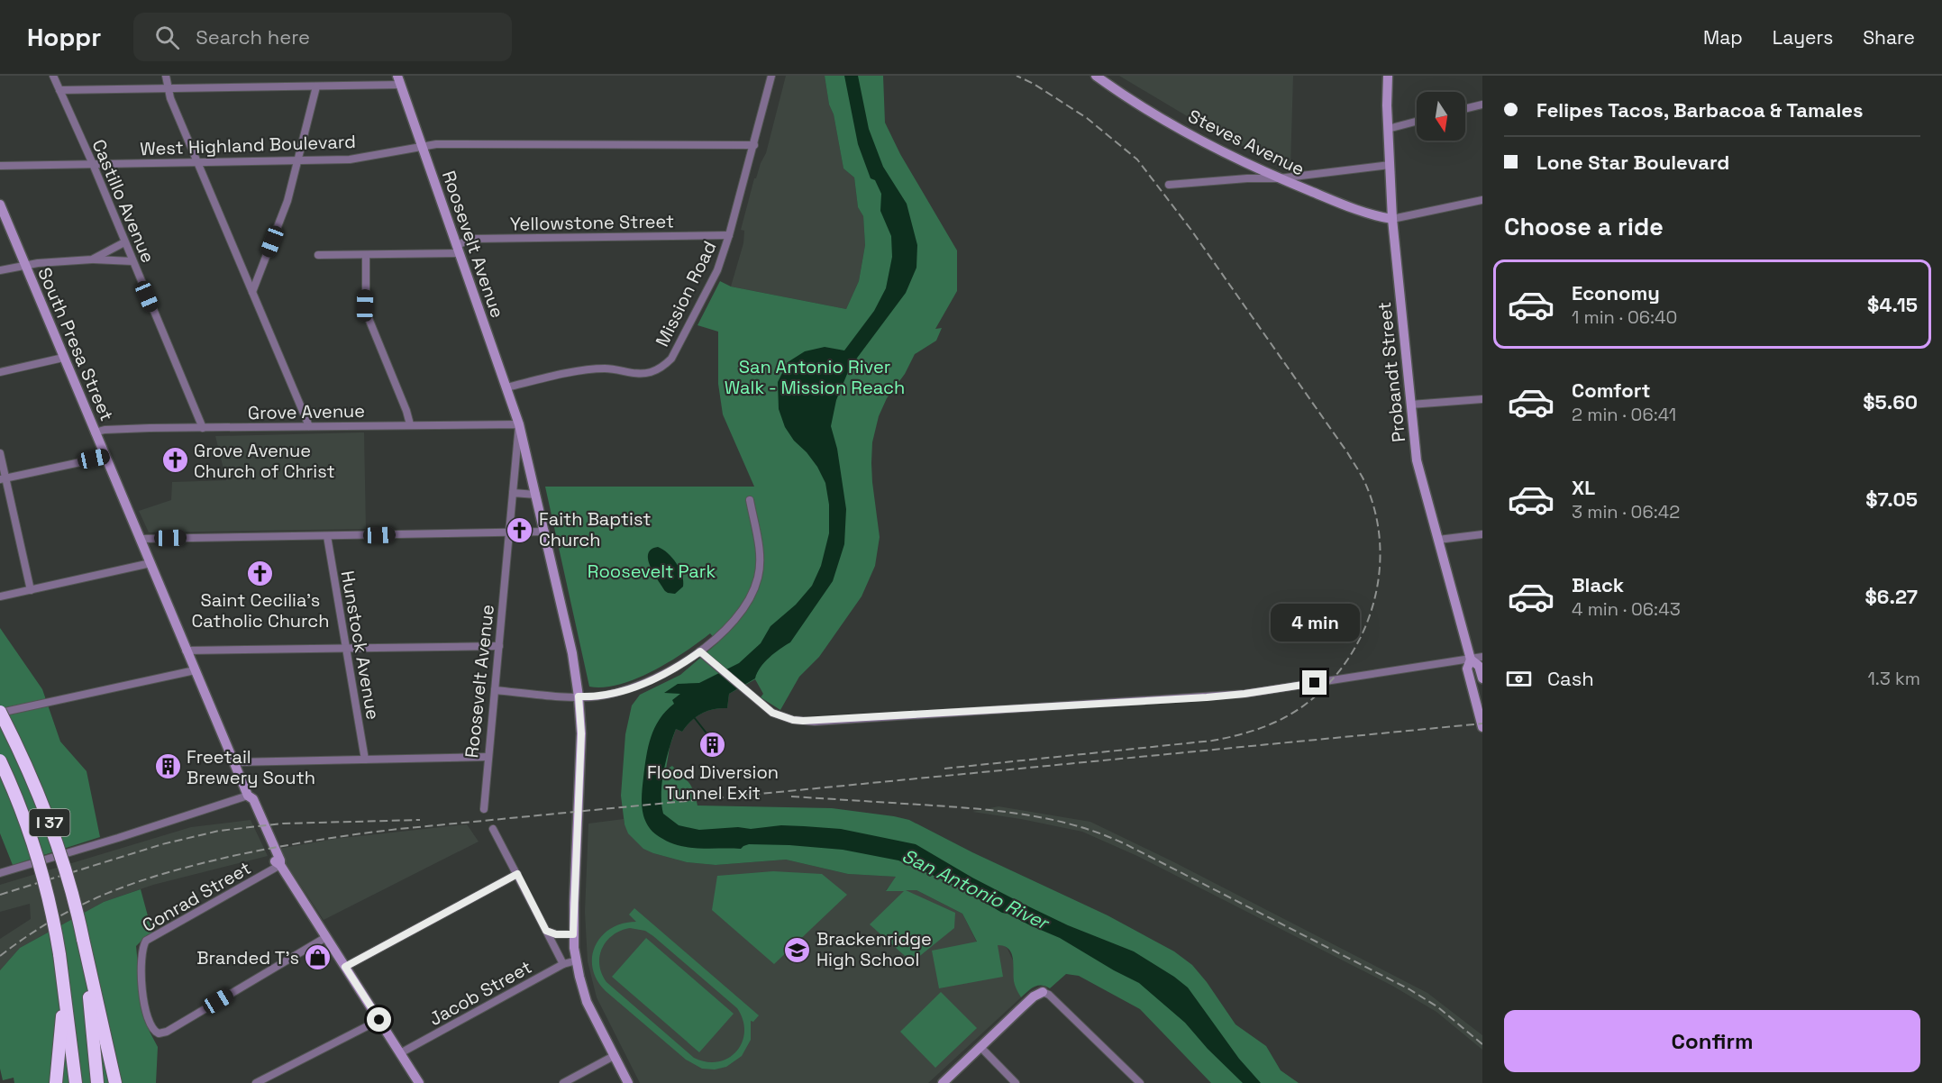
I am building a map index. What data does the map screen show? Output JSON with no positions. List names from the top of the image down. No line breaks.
{"streets":{"highway":["I 37"],"main road":["Steves Avenue","Roosevelt Avenue","South Presa Street","Probandt Street"],"street":["West Highland Boulevard","Castillo Avenue","Yellowstone Street","Mission Road","Grove Avenue","Hunstock Avenue","Conrad Street","Jacob Street"]},"crossings":[["Steves Avenue","Probandt Street"],["West Highland Boulevard","Castillo Avenue"],["West Highland Boulevard","Roosevelt Avenue"],["West Highland Boulevard","Mission Road"],["Castillo Avenue","Grove Avenue"],["Yellowstone Street","Roosevelt Avenue"],["Yellowstone Street","Mission Road"],["Roosevelt Avenue","Mission Road"],["Roosevelt Avenue","Grove Avenue"],["Roosevelt Avenue","Jacob Street"],["South Presa Street","Grove Avenue"],["South Presa Street","Conrad Street"],["South Presa Street","Jacob Street"]],"water":["San Antonio River"],"parks":["San Antonio River Walk - Mission Reach","Roosevelt Park"],"places":{"church":["Grove Avenue Church of Christ","Faith Baptist Church","Saint Cecilia's Catholic Church"],"building":["Flood Diversion Tunnel Exit","Freetail Brewery South"],"school or university":["Brackenridge High School"],"shop":["Branded T's"]},"north":"bottom","page":{"header":"Hoppr","search":"Search here","nav":["Map","Layers","Share"],"banner":["Felipes Tacos, Barbacoa & Tamales","Lone Star Boulevard"],"heading":"Choose a ride","list":[{"name":"Economy","note":"1 min · 06:40","value":"$4.15"},{"name":"Comfort","note":"2 min · 06:41","value":"$5.60"},{"name":"XL","note":"3 min · 06:42","value":"$7.05"},{"name":"Black","note":"4 min · 06:43","value":"$6.27"}],"bubble":"4 min","pay":["Cash","1.3 km"],"buttons":"Confirm"}}
